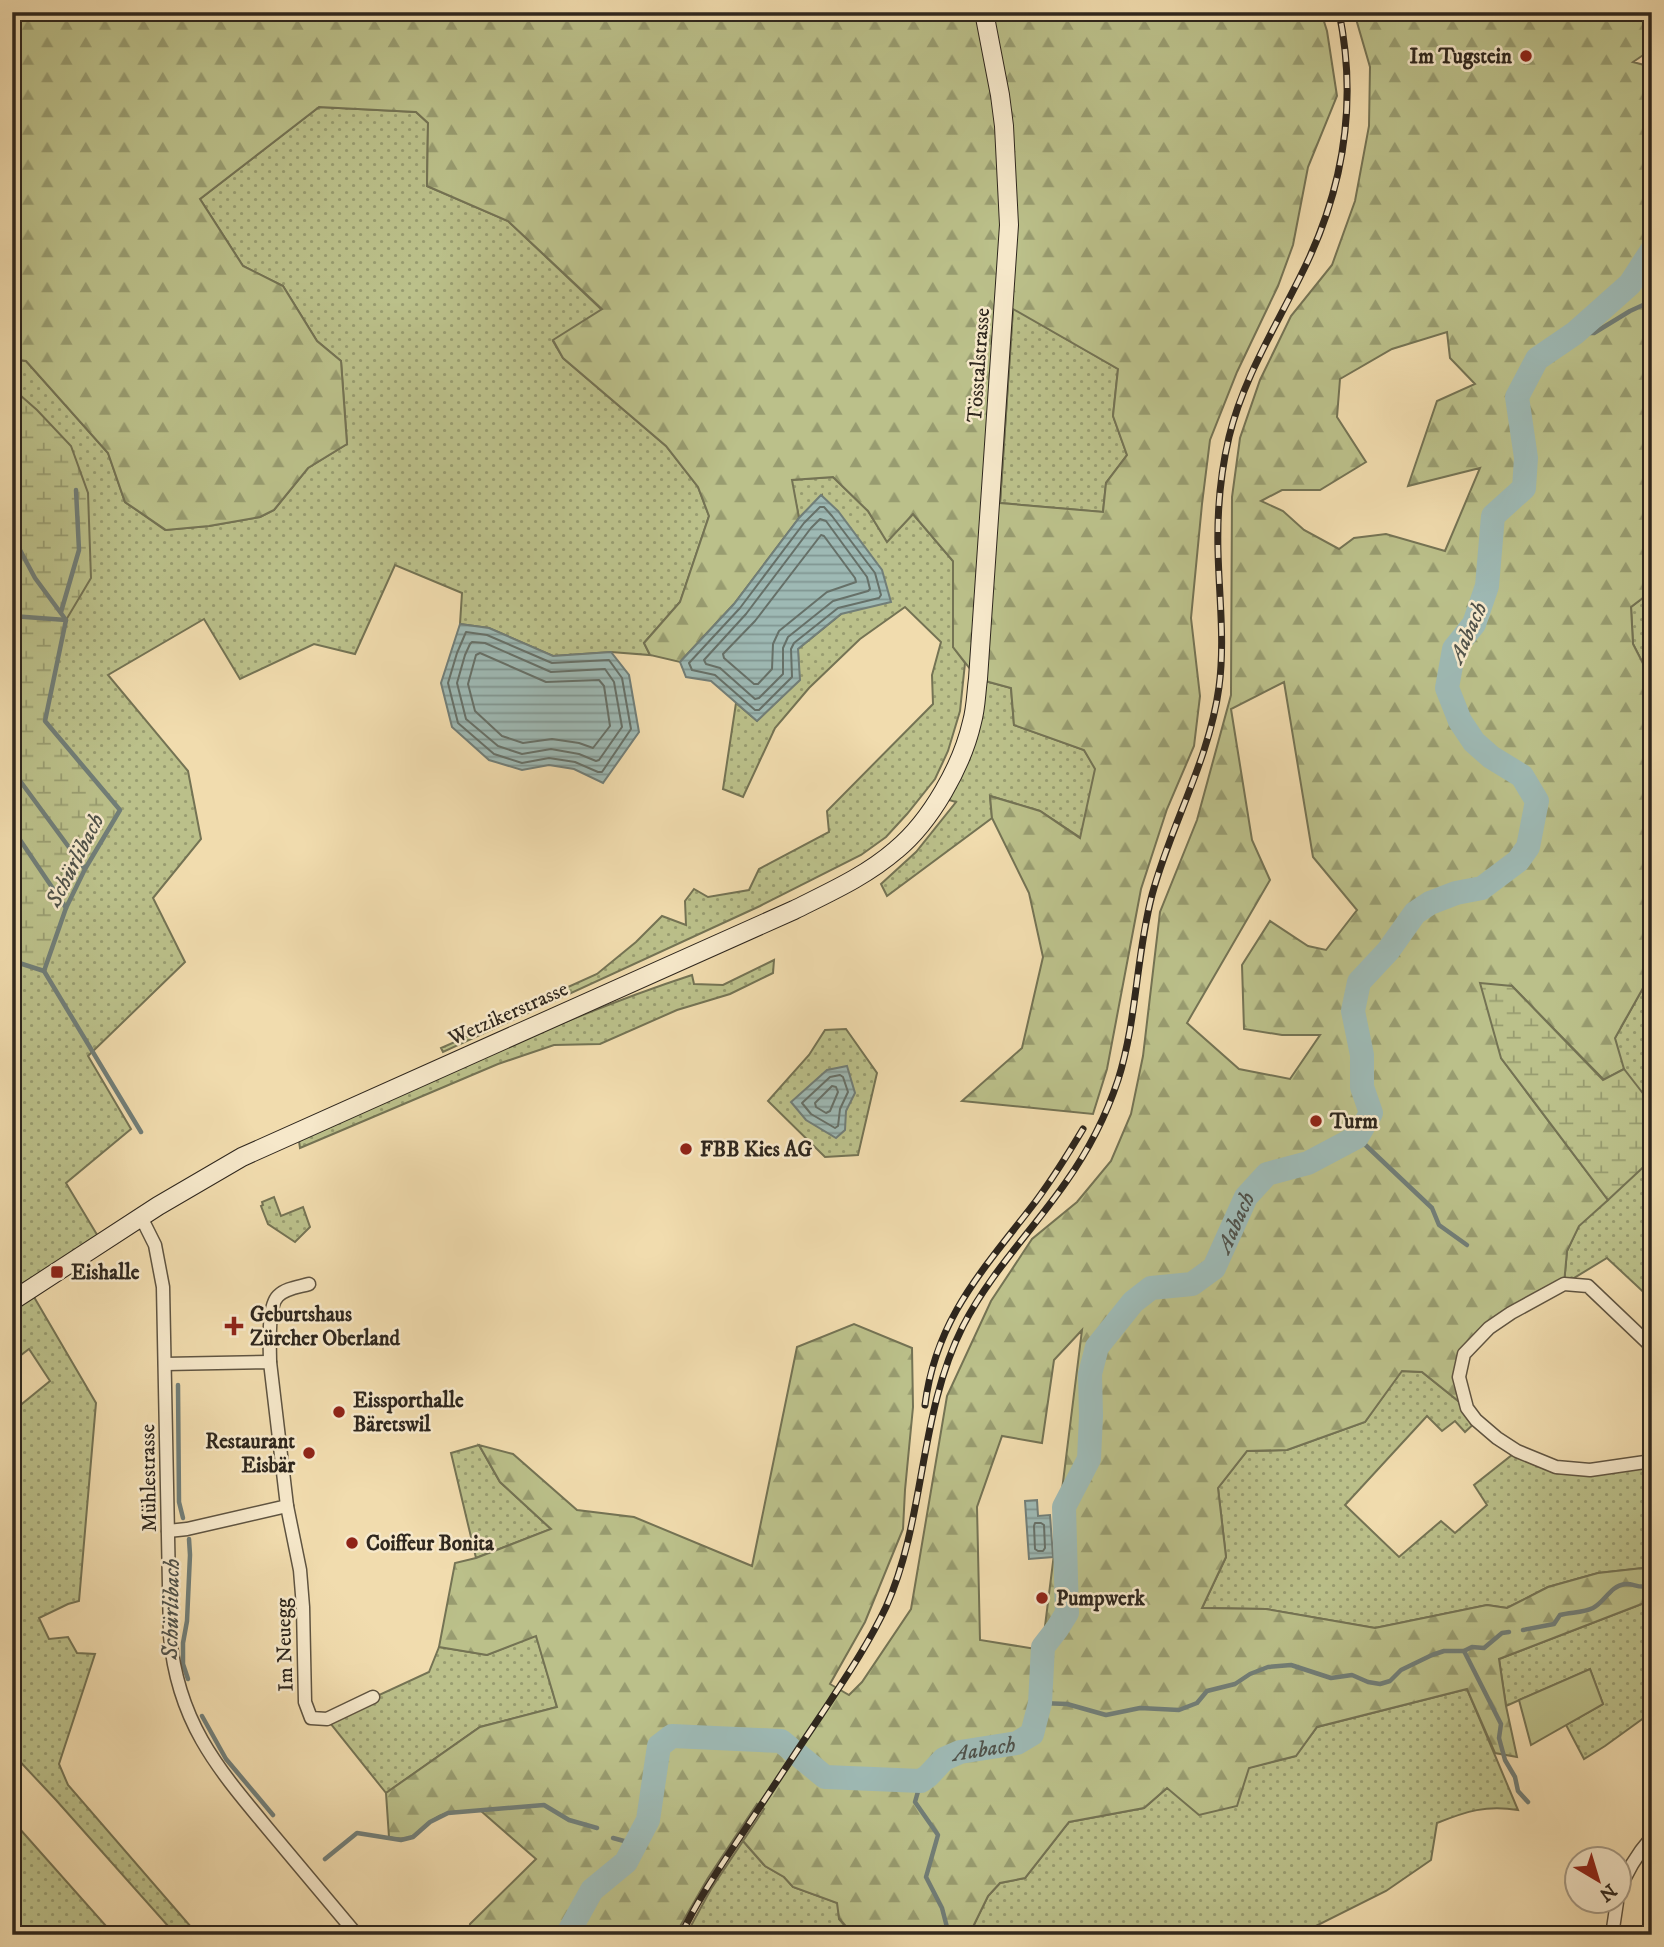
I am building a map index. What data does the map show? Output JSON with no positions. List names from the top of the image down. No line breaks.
{"streets":{"main road":["Tösstalstrasse","Wetzikerstrasse"],"street":["Mühlestrasse","Im Neuegg"]},"crossings":[["Tösstalstrasse","Wetzikerstrasse"],["Wetzikerstrasse","Mühlestrasse"]],"water":["Aabach","Schürlibach"],"places":{"other":["Im Tugstein","Turm","FBB Kies AG","Eissporthalle Bäretswil","Restaurant Eisbär","Coiffeur Bonita","Pumpwerk"],"transit":["Eishalle"],"health":["Geburtshaus Zürcher Oberland"]},"north":"bottom right"}
